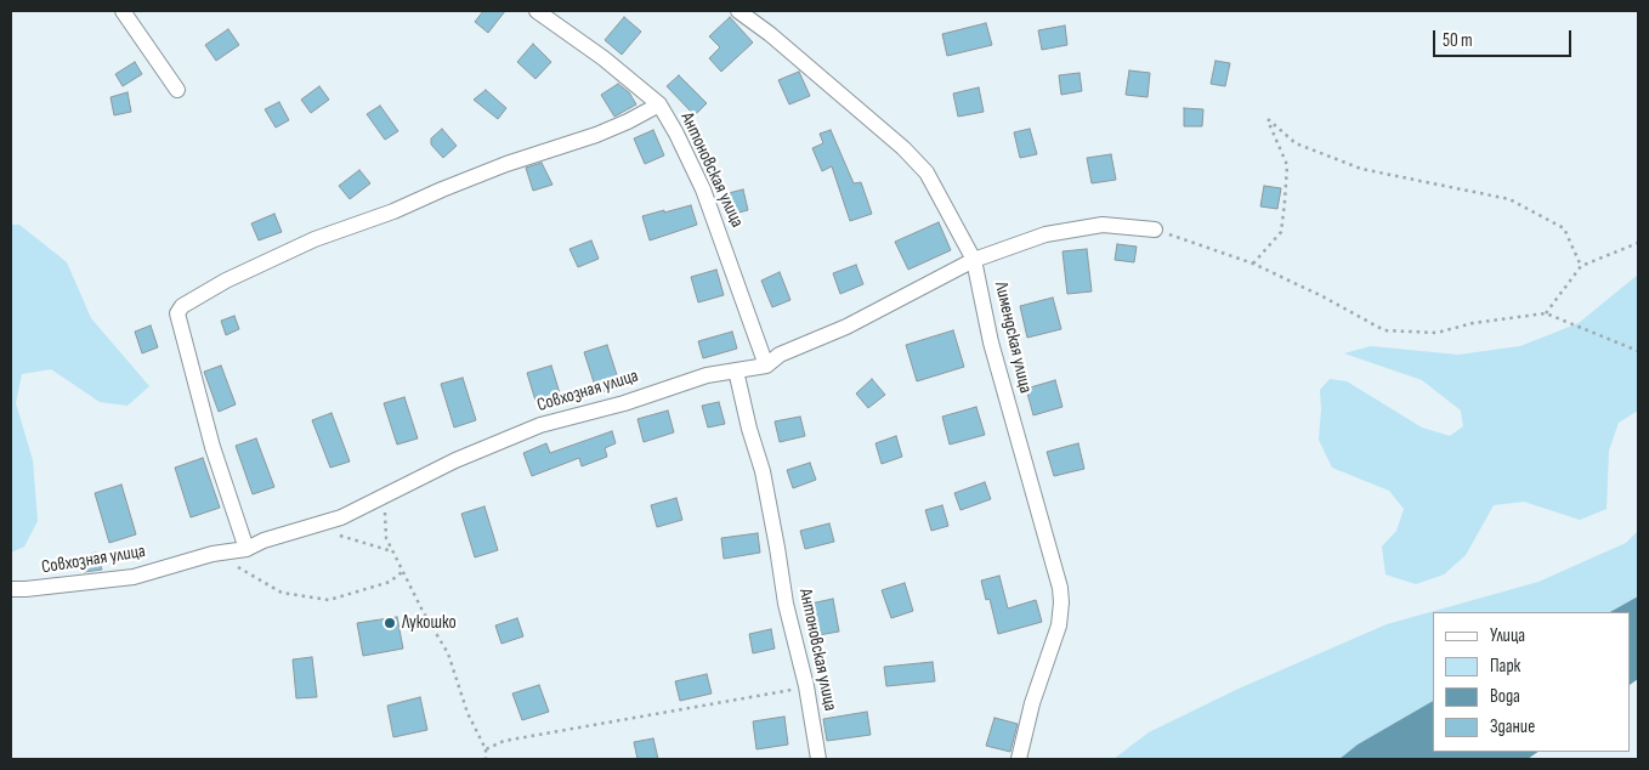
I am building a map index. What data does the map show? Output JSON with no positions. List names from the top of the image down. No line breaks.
{"streets":{"street":["Антоновская улица","Лимендская улица","Совхозная улица"]},"crossings":[["Антоновская улица","Совхозная улица"],["Лимендская улица","Совхозная улица"]],"places":["Лукошко"],"legend":["Улица","Парк","Вода","Здание"],"scale_bar":"50 m"}
